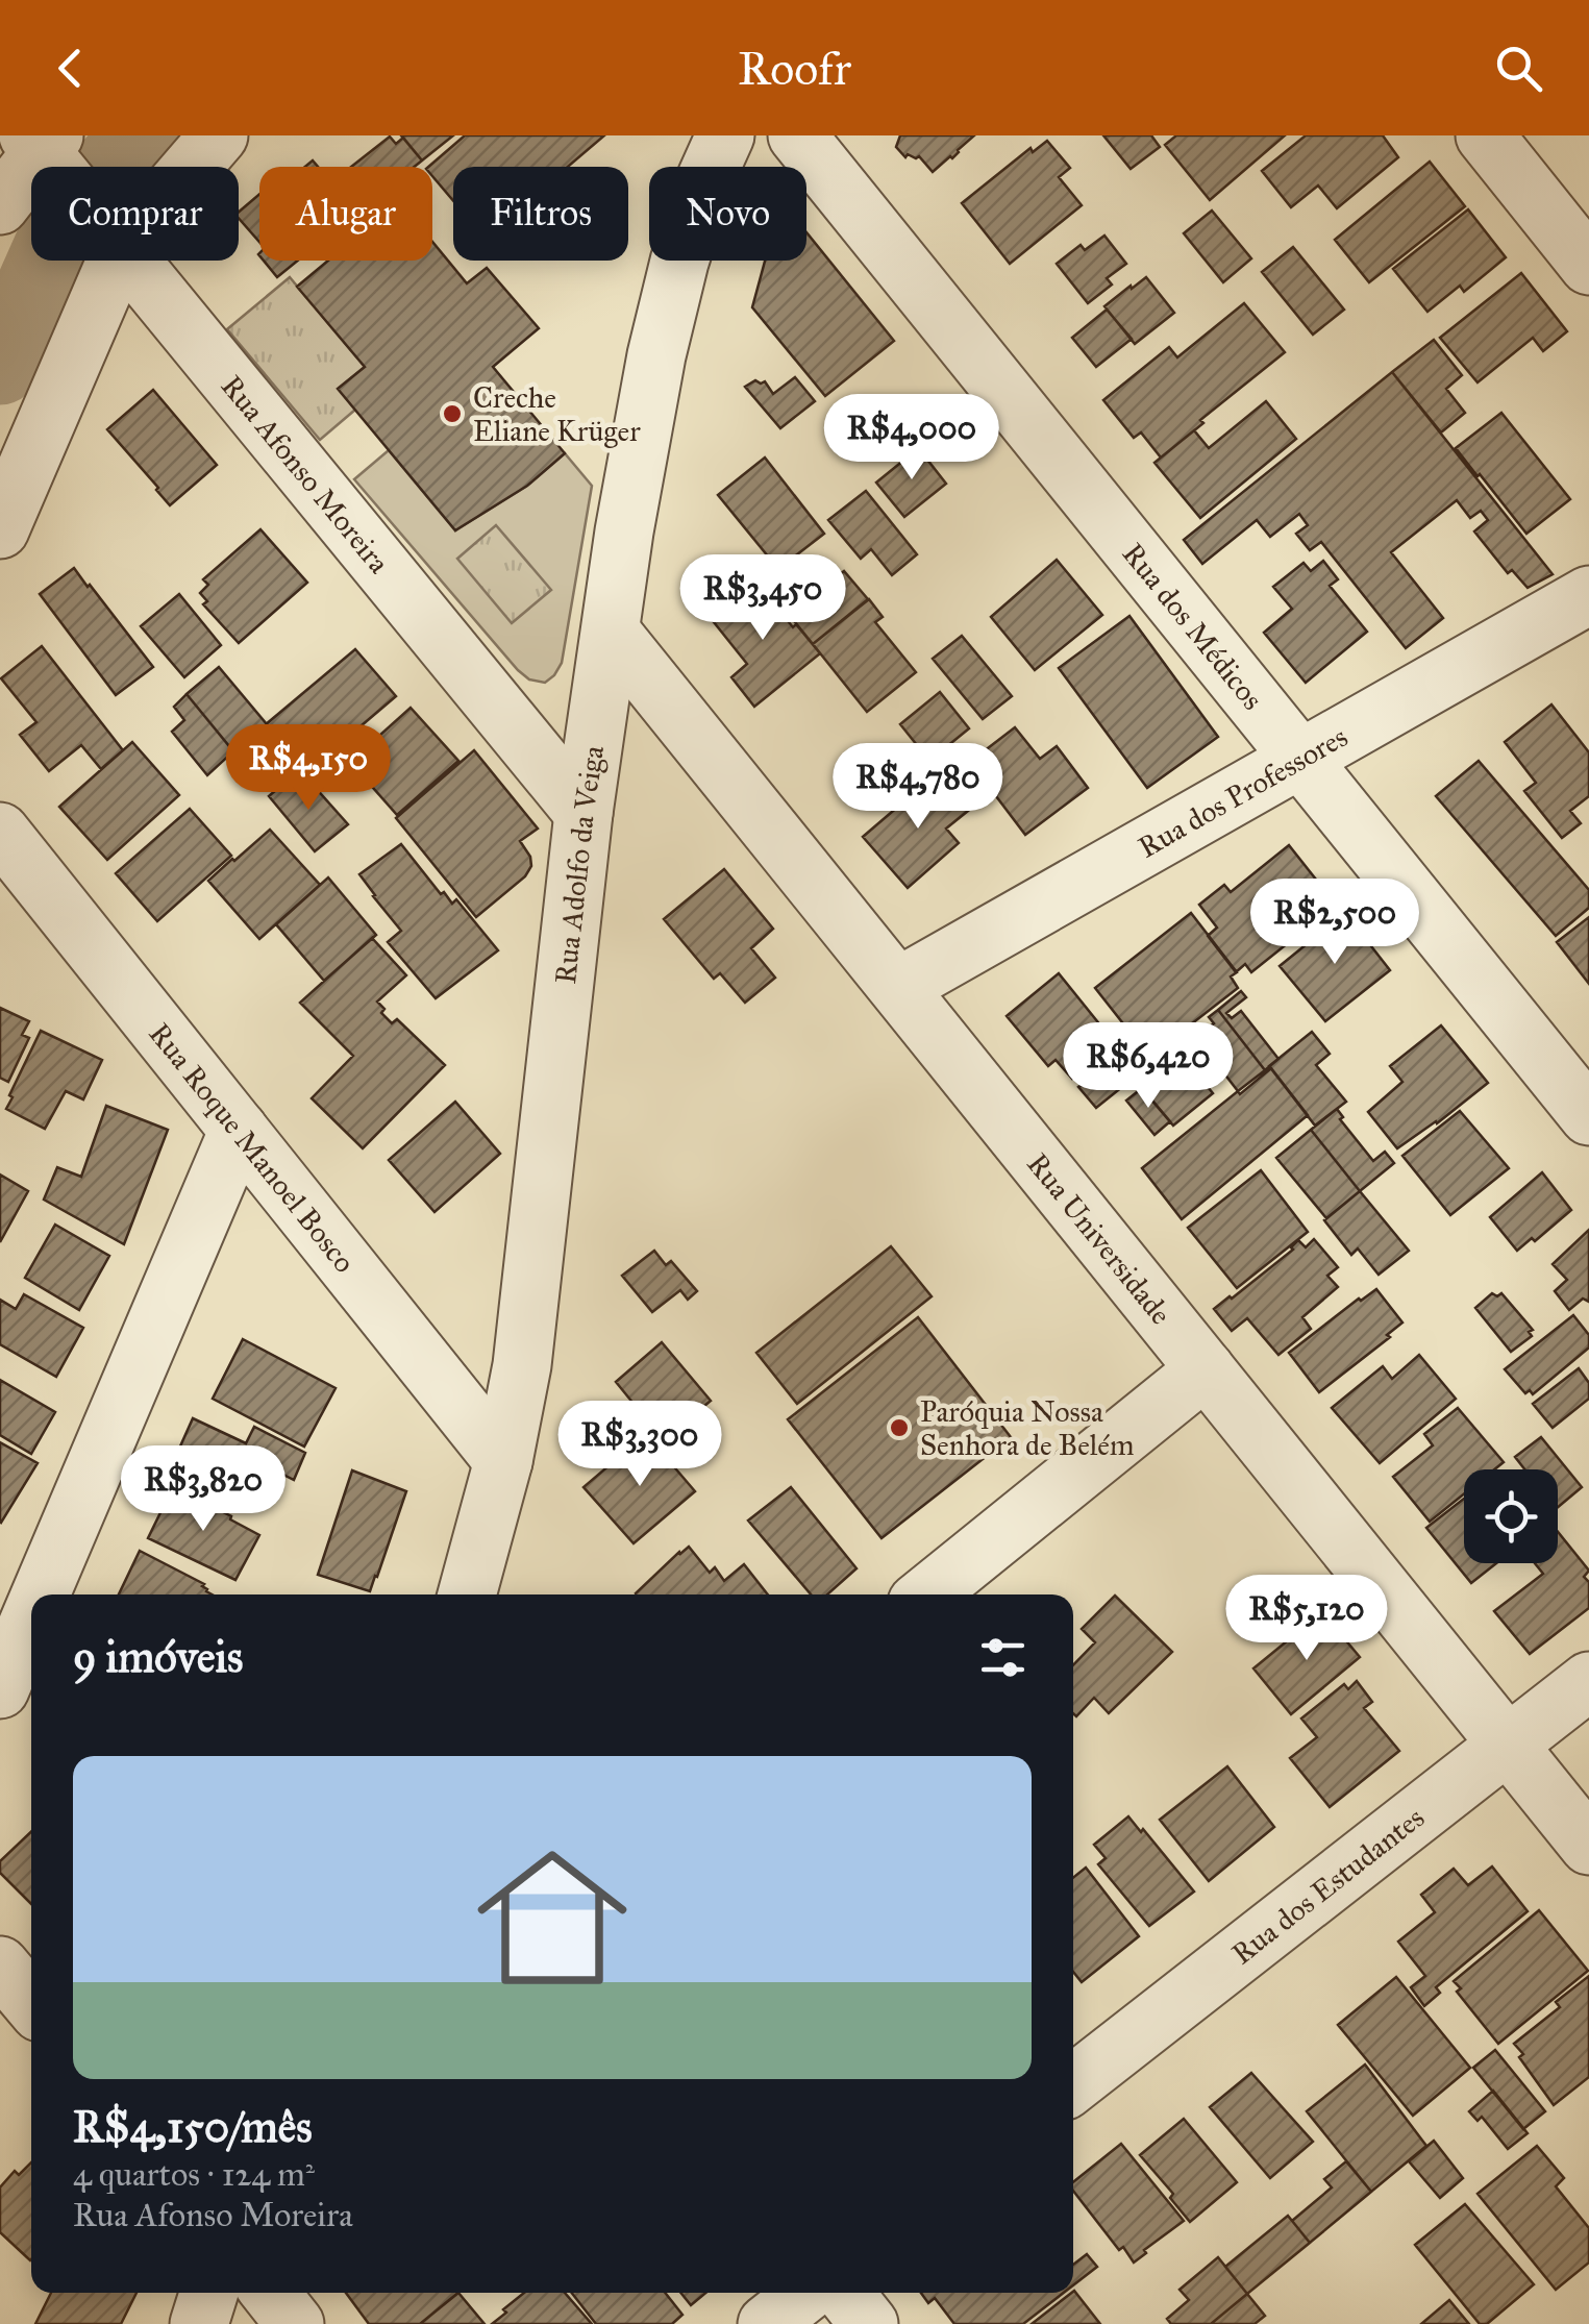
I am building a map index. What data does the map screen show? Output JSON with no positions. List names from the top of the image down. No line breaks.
{"streets":{"street":["Rua Afonso Moreira","Rua dos Médicos","Rua dos Professores","Rua Adolfo da Veiga","Rua Roque Manoel Bosco","Rua Universidade","Rua dos Estudantes"]},"crossings":[["Rua Afonso Moreira","Rua Adolfo da Veiga"],["Rua dos Médicos","Rua dos Professores"],["Rua dos Professores","Rua Universidade"],["Rua Adolfo da Veiga","Rua Roque Manoel Bosco"],["Rua Adolfo da Veiga","Rua Universidade"],["Rua Universidade","Rua dos Estudantes"]],"places":["Creche Eliane Krüger","Paróquia Nossa Senhora de Belém"],"page":{"header":"Roofr","chip":["Comprar","Alugar","Filtros","Novo"],"price":["R$4,000","R$3,450","R$4,150","R$4,780","R$2,500","R$6,420","R$3,300","R$3,820","R$5,120"],"heading":"9 imóveis","list":[{"name":"R$4,150/mês","note":"4 quartos · 124 m² · Rua Afonso Moreira"}]}}
